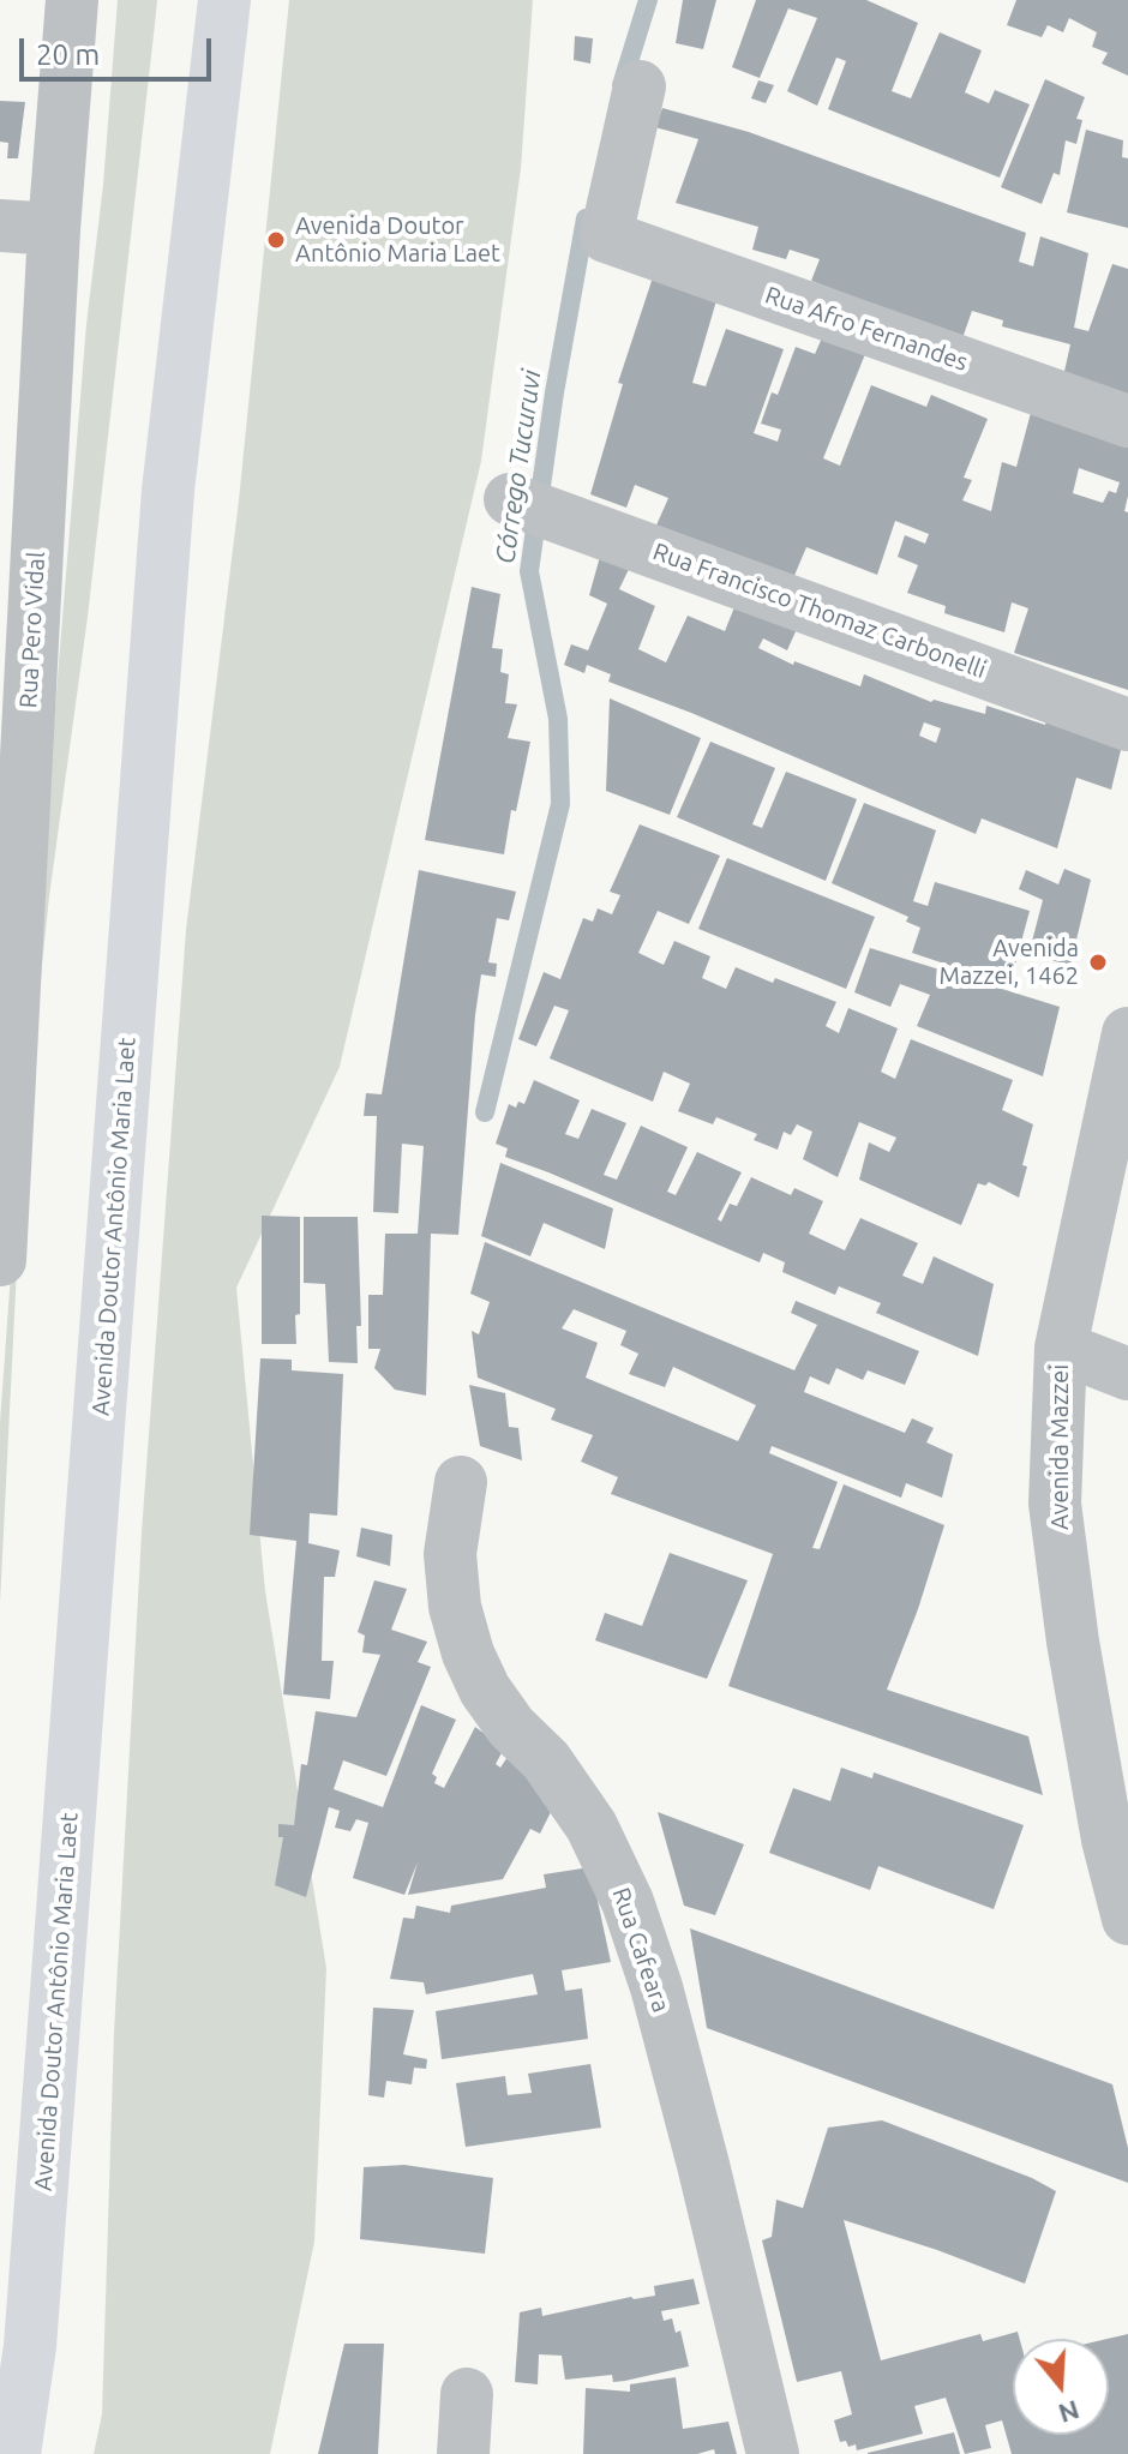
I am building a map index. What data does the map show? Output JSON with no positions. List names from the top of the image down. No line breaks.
{"streets":{"main road":["Avenida Doutor Antônio Maria Laet"],"street":["Rua Afro Fernandes","Rua Francisco Thomaz Carbonelli","Rua Pero Vidal","Avenida Mazzei","Rua Cafeara"]},"water":["Córrego Tucuruvi"],"places":["Avenida Doutor Antônio Maria Laet","Avenida Mazzei, 1462"],"scale_bar":"20 m","north":"bottom"}
